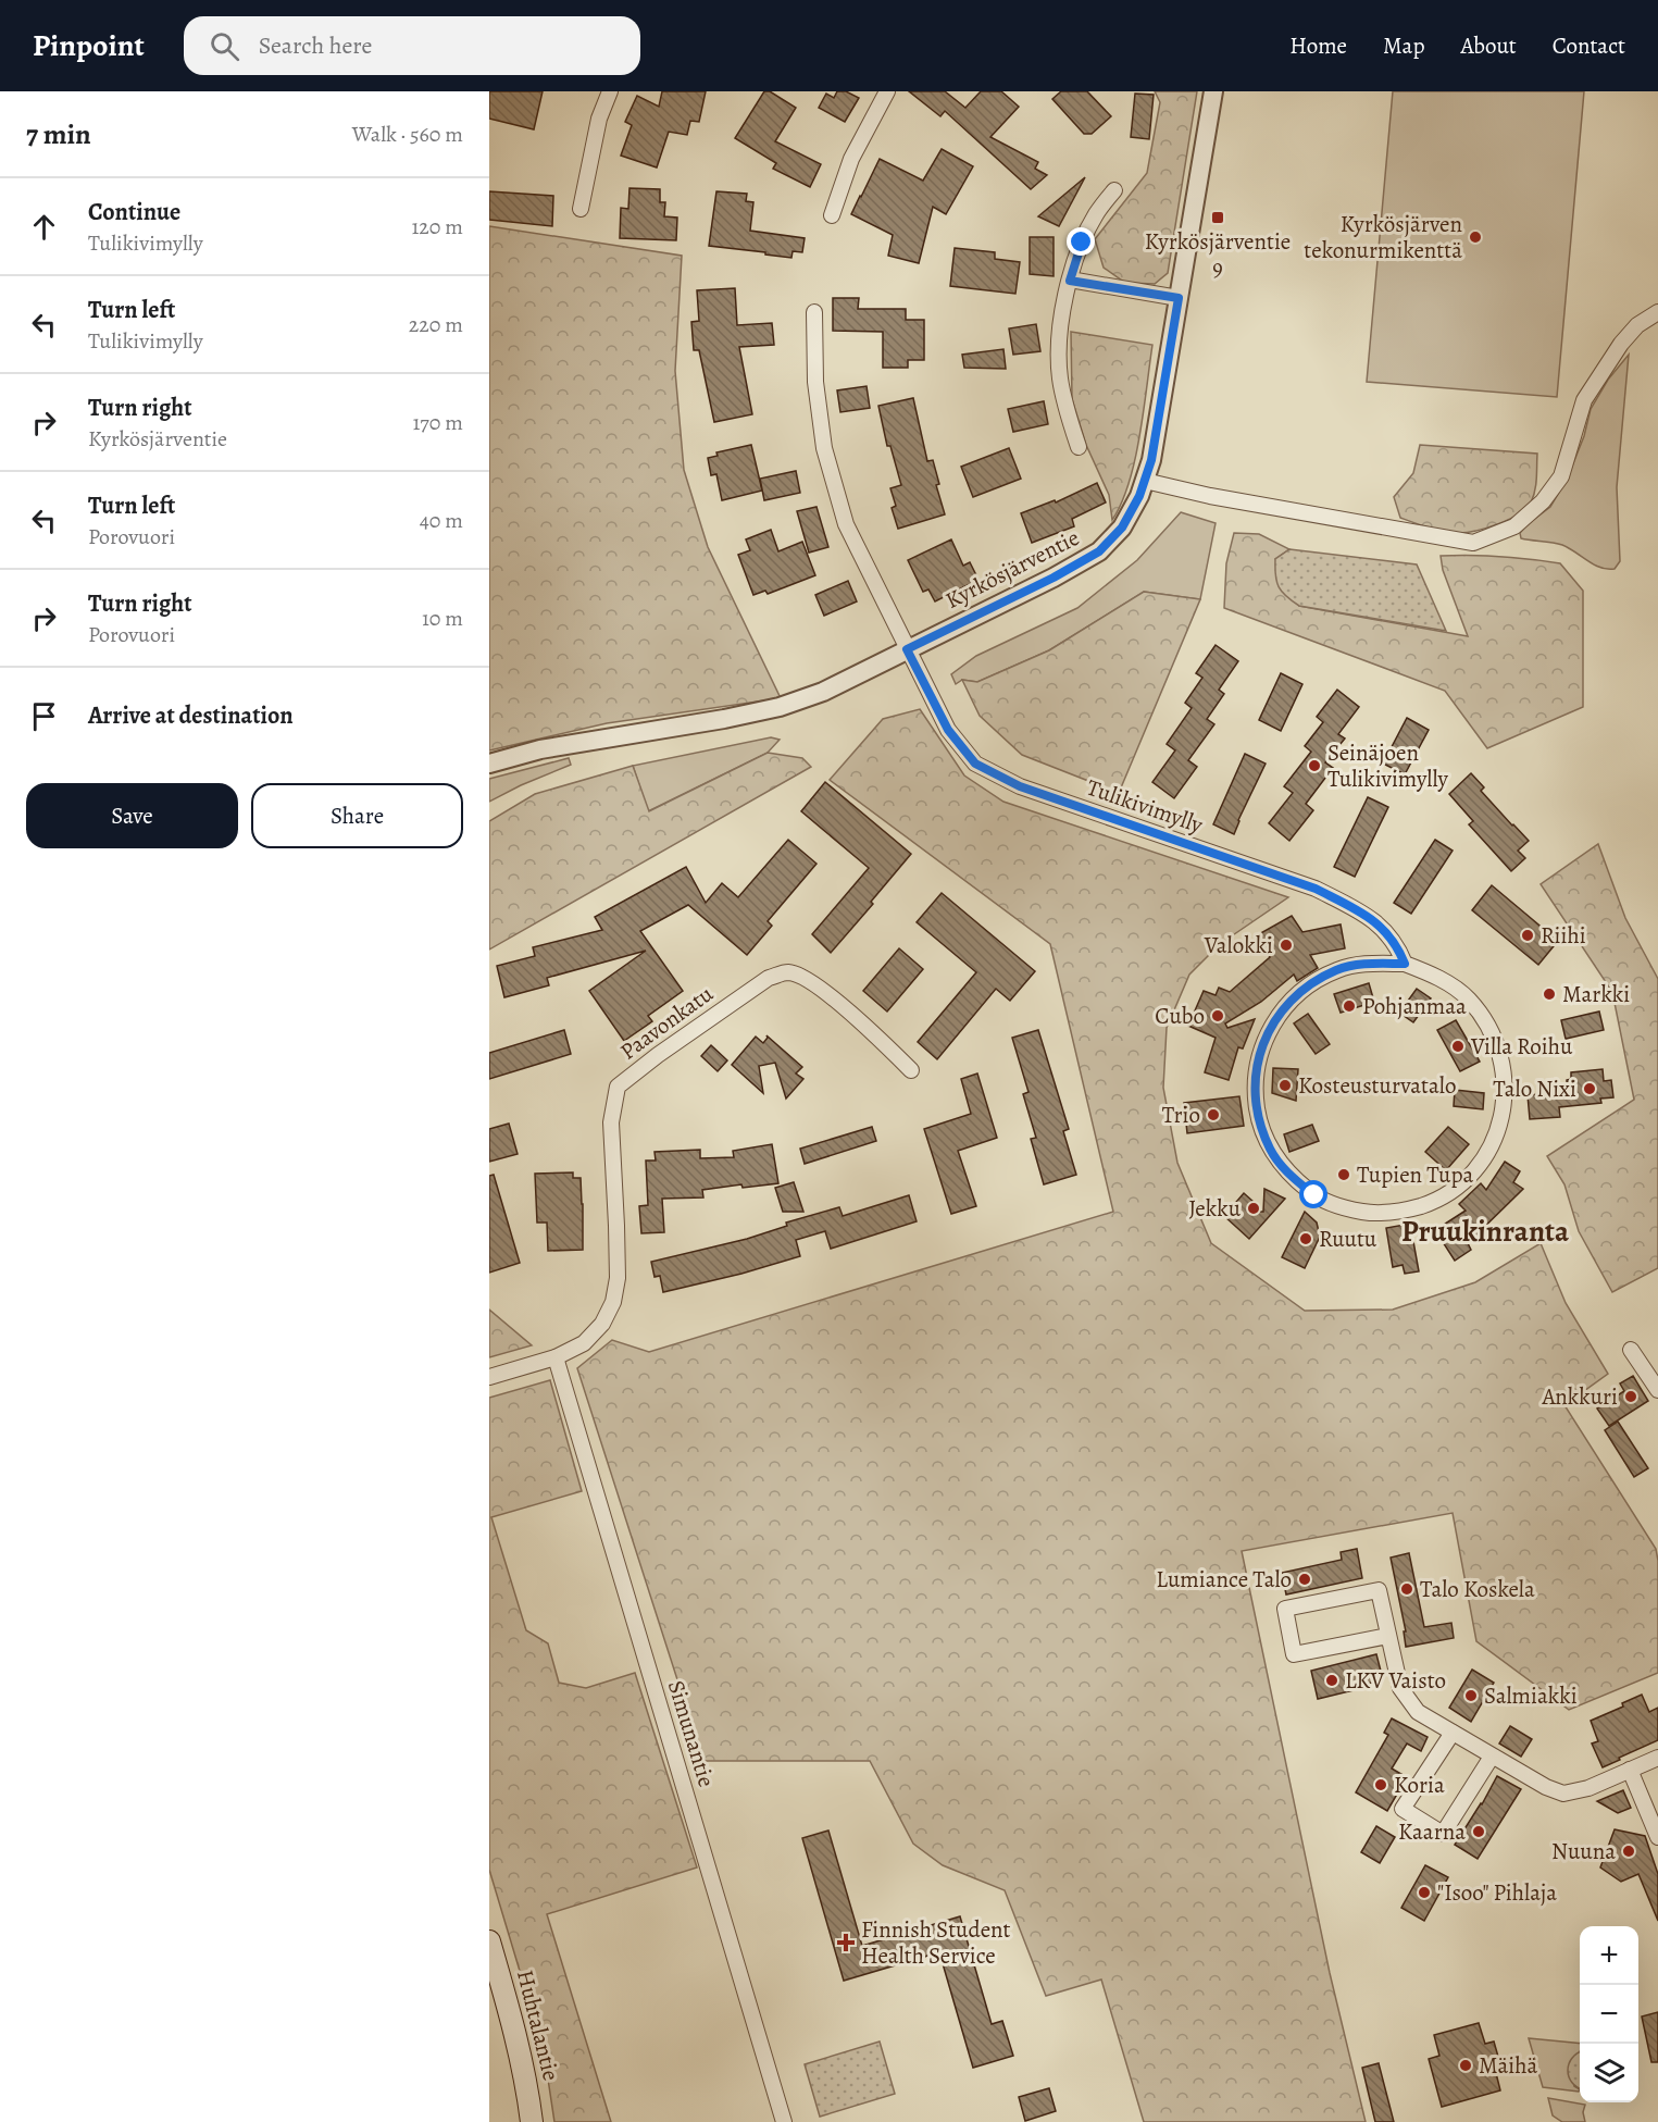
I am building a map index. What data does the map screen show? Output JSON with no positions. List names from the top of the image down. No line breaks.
{"streets":{"main road":["Huhtalantie"],"street":["Kyrkösjärventie","Tulikivimylly","Paavonkatu","Simunantie"]},"crossings":[["Kyrkösjärventie","Tulikivimylly"],["Paavonkatu","Simunantie"]],"districts":["Pruukinranta"],"places":{"transit":["Kyrkösjärventie 9"],"other":["Kyrkösjärven tekonurmikenttä","Seinäjoen Tulikivimylly","Riihi","Valokki","Markki","Pohjanmaa","Cubo","Villa Roihu","Kosteusturvatalo","Talo Nixi","Trio","Tupien Tupa","Jekku","Ruutu","Ankkuri","Lumiance Talo","Talo Koskela","LKV Vaisto","Salmiakki","Koria","Kaarna","Nuuna","\"Isoo\" Pihlaja","Mäihä"],"health":["Finnish Student Health Service"]},"page":{"header":"Pinpoint","search":"Search here","nav":["Home","Map","About","Contact"],"heading":["7 min","Walk · 560 m"],"list":[["Continue","Tulikivimylly","120 m"],["Turn left","Tulikivimylly","220 m"],["Turn right","Kyrkösjärventie","170 m"],["Turn left","Porovuori","40 m"],["Turn right","Porovuori","10 m"],"Arrive at destination"],"buttons":["Save","Share"],"map_buttons":["+","−"]}}
